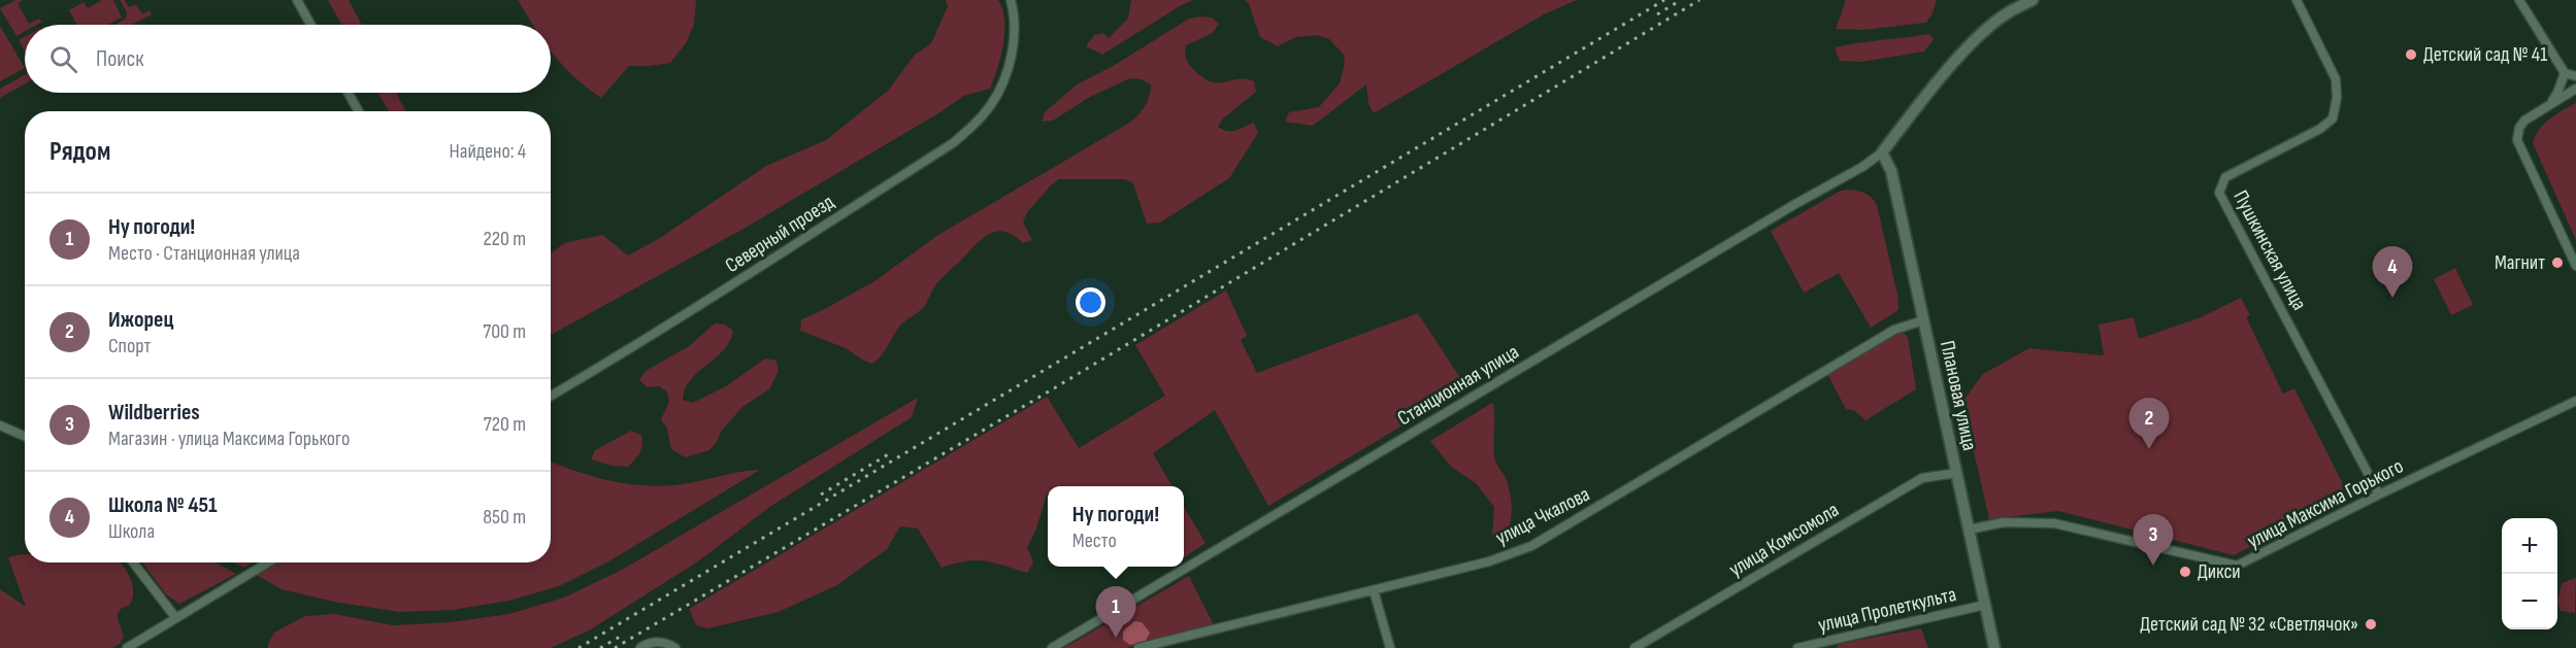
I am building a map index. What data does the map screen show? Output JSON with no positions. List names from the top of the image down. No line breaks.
{"streets":{"street":["Северный проезд","Пушкинская улица","Станционная улица","Плановая улица","улица Максима Горького","улица Чкалова","улица Комсомола","улица Пролеткульта"]},"crossings":[["Пушкинская улица","улица Максима Горького"],["Станционная улица","Плановая улица"],["Плановая улица","улица Максима Горького"],["Плановая улица","улица Чкалова"],["Плановая улица","улица Комсомола"],["Плановая улица","улица Пролеткульта"]],"places":["Детский сад № 41","Магнит","Дикси","Детский сад № 32 «Светлячок»"],"page":{"search":"Поиск","heading":["Рядом","Найдено: 4"],"list":[{"mark":"1","name":"Ну погоди!","note":"Место · Станционная улица","value":"220 m"},{"mark":"2","name":"Ижорец","note":"Спорт","value":"700 m"},{"mark":"3","name":"Wildberries","note":"Магазин · улица Максима Горького","value":"720 m"},{"mark":"4","name":"Школа № 451","note":"Школа","value":"850 m"}],"pins":["4","2","3","1"],"popup":["Ну погоди!","Место"],"map_buttons":["+","−"]}}
